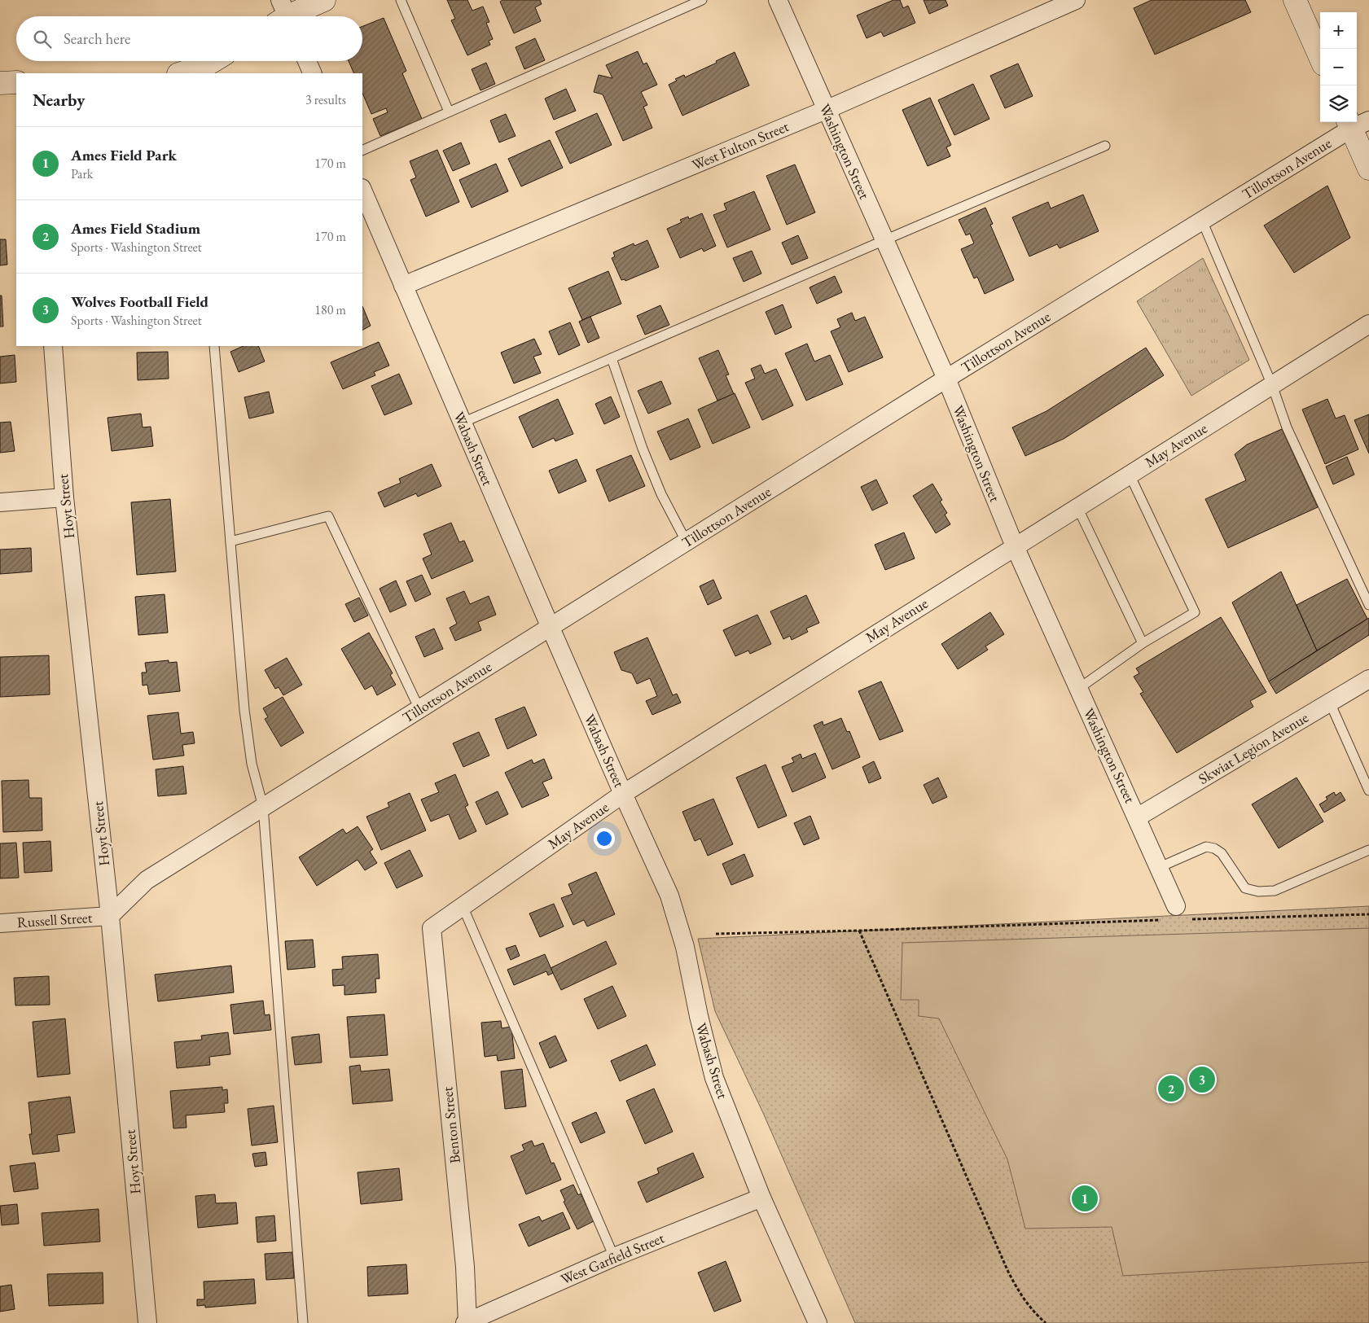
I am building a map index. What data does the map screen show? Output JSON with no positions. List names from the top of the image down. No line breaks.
{"streets":{"street":["West Fulton Street","Washington Street","Tillottson Avenue","May Avenue","Wabash Street","Hoyt Street","Skwiat Legion Avenue","Russell Street","Benton Street","West Garfield Street"]},"crossings":[["West Fulton Street","Washington Street"],["West Fulton Street","Wabash Street"],["Washington Street","Tillottson Avenue"],["Washington Street","May Avenue"],["Washington Street","Skwiat Legion Avenue"],["Tillottson Avenue","Wabash Street"],["Tillottson Avenue","Hoyt Street"],["Tillottson Avenue","Russell Street"],["May Avenue","Wabash Street"],["May Avenue","Benton Street"],["Wabash Street","West Garfield Street"],["Hoyt Street","Russell Street"],["Benton Street","West Garfield Street"]],"page":{"map_buttons":["+","−"],"search":"Search here","heading":["Nearby","3 results"],"list":[{"mark":"1","name":"Ames Field Park","note":"Park","value":"170 m"},{"mark":"2","name":"Ames Field Stadium","note":"Sports · Washington Street","value":"170 m"},{"mark":"3","name":"Wolves Football Field","note":"Sports · Washington Street","value":"180 m"}],"pins":["3","2","1"]}}
